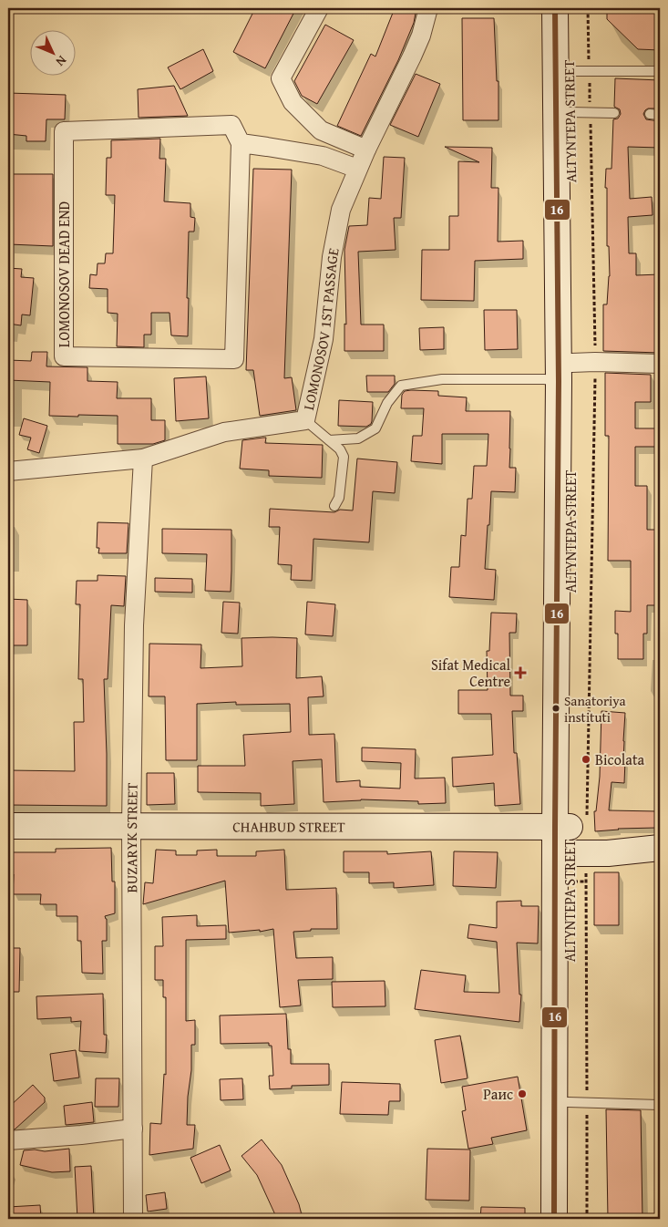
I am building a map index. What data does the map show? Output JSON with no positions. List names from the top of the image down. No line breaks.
{"streets":{"main road":["ALTYNTEPA STREET","CHAHBUD STREET"],"street":["LOMONOSOV DEAD END","LOMONOSOV 1ST PASSAGE","BUZARYK STREET"]},"crossings":[["ALTYNTEPA STREET","CHAHBUD STREET"],["LOMONOSOV 1ST PASSAGE","BUZARYK STREET"],["CHAHBUD STREET","BUZARYK STREET"]],"places":{"health":["Sifat Medical Centre"],"other":["Sanatoriya instituti","Bicolata","Раис"]},"lines":["transit line 16"],"north":"bottom right"}
